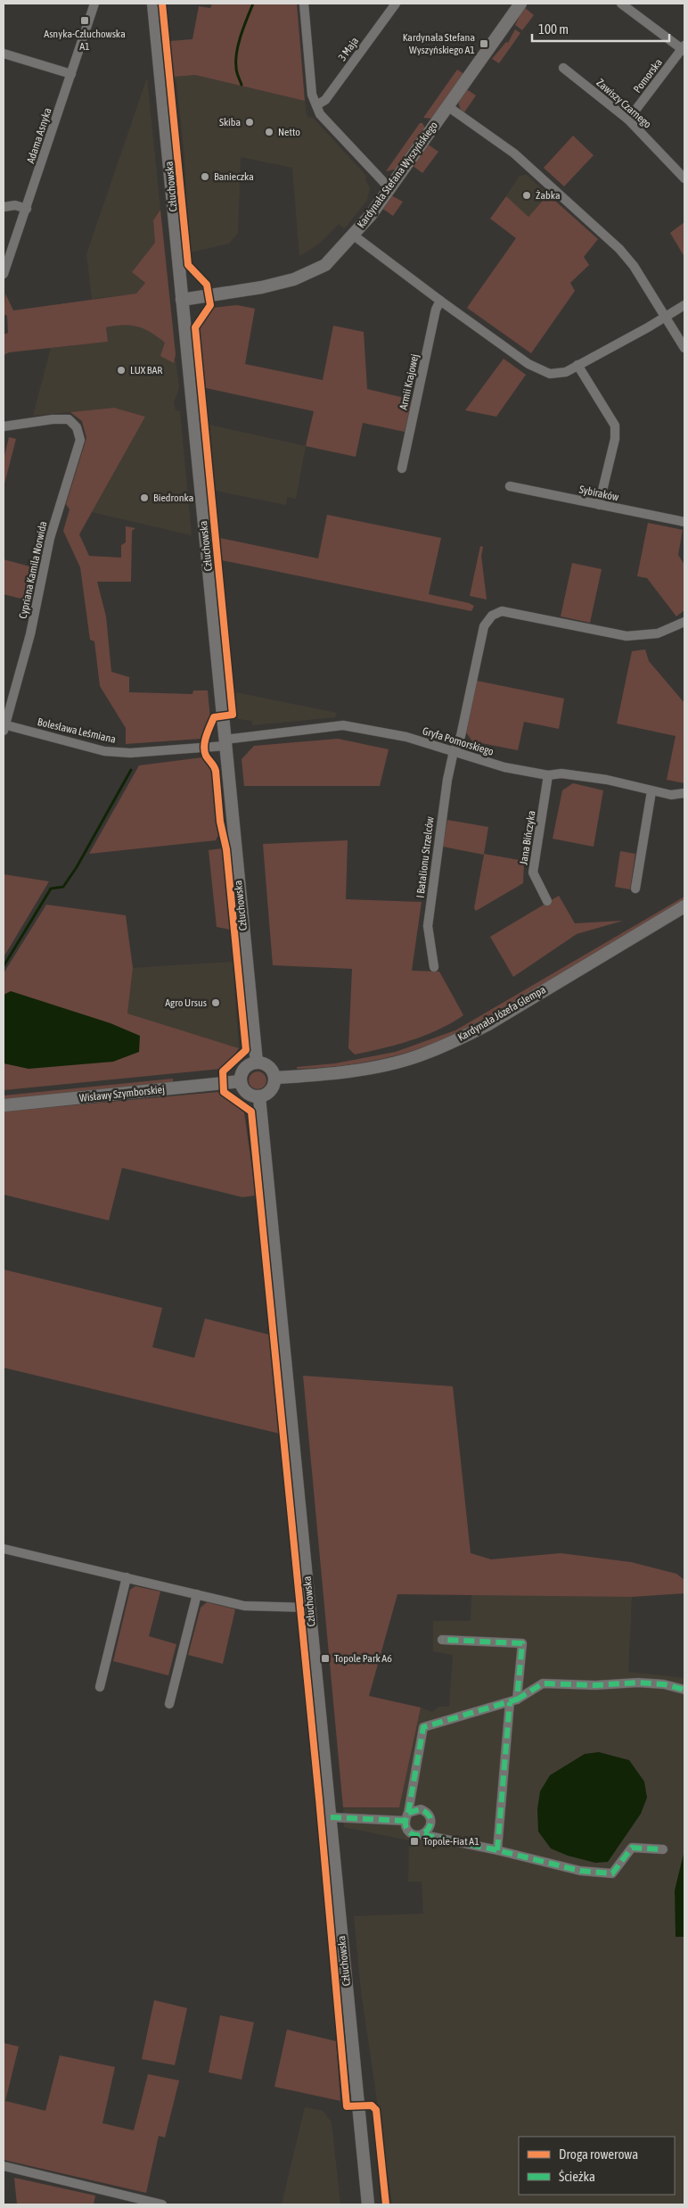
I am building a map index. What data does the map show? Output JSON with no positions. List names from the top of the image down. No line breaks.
{"streets":{"main road":["Kardynała Stefana Wyszyńskiego","Człuchowska","Kardynała Józefa Glempa","Wisławy Szymborskiej"],"street":["3 Maja","Pomorska","Zawiszy Czarnego","Adama Asnyka","Armii Krajowej","Sybiraków","Cypriana Kamila Norwida","Bolesława Leśmiana","Gryfa Pomorskiego","Jana Bińczyka","I Batalionu Strzelców"]},"crossings":[["Pomorska","Zawiszy Czarnego"],["Kardynała Stefana Wyszyńskiego","Człuchowska"],["Człuchowska","Bolesława Leśmiana"],["Człuchowska","Gryfa Pomorskiego"],["Człuchowska","Kardynała Józefa Glempa"],["Człuchowska","Wisławy Szymborskiej"],["Cypriana Kamila Norwida","Bolesława Leśmiana"],["Bolesława Leśmiana","Gryfa Pomorskiego"],["Gryfa Pomorskiego","Jana Bińczyka"],["Gryfa Pomorskiego","I Batalionu Strzelców"],["Kardynała Józefa Glempa","Wisławy Szymborskiej"]],"places":{"transit":["Asnyka-Człuchowska A1","Kardynała Stefana Wyszyńskiego A1","Topole Park A6","Topole-Fiat A1"],"other":["Skiba","Netto","Banieczka","Żabka","LUX BAR","Biedronka","Agro Ursus"]},"legend":["Droga rowerowa","Ścieżka"],"scale_bar":"100 m"}
